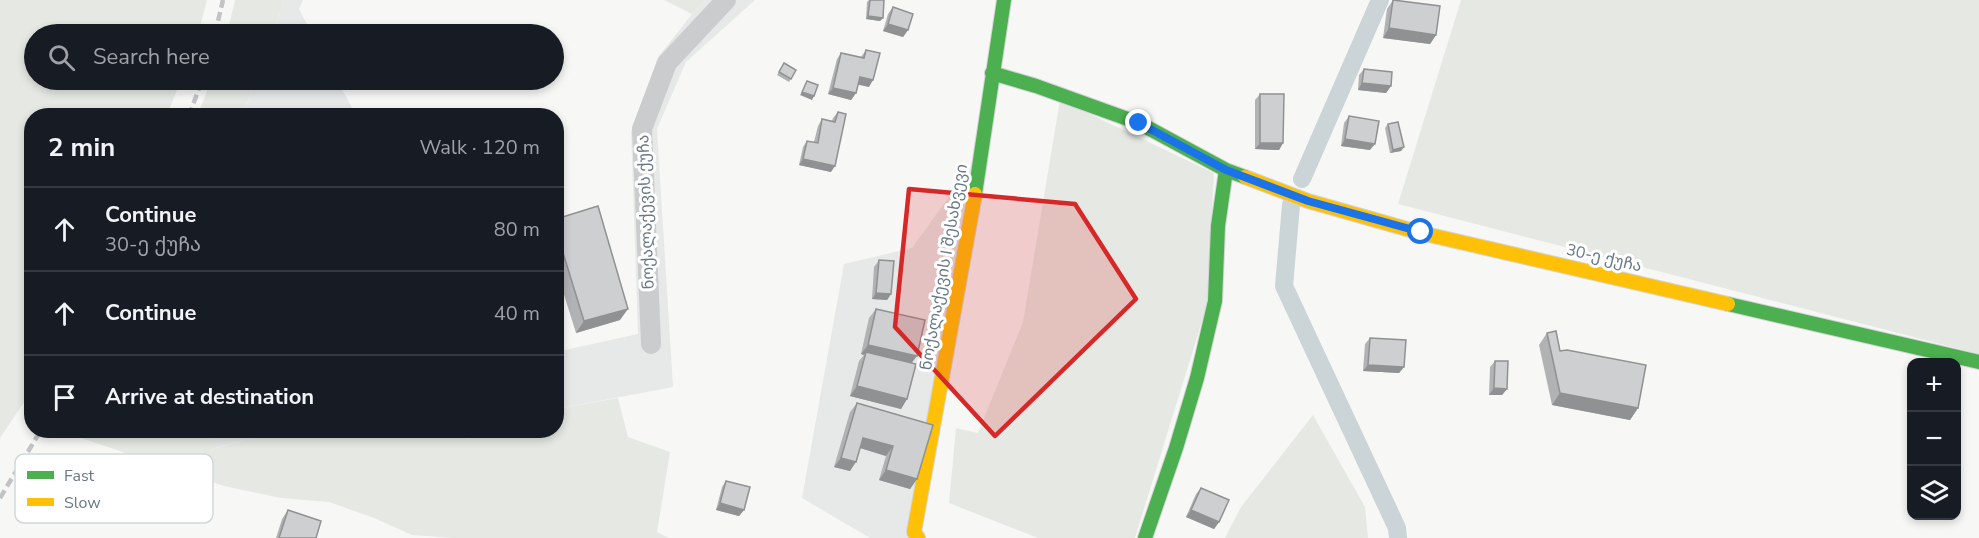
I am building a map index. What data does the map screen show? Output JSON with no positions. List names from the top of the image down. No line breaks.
{"streets":{"street":["ნოქალაქევის ქუჩა","30-ე ქუჩა","ნოქალაქევის I შესახვევი"]},"crossings":[["30-ე ქუჩა","ნოქალაქევის I შესახვევი"]],"legend":["Fast","Slow"],"page":{"search":"Search here","heading":["2 min","Walk · 120 m"],"list":[["Continue","30-ე ქუჩა","80 m"],["Continue","40 m"],"Arrive at destination"],"map_buttons":["+","−"]}}
